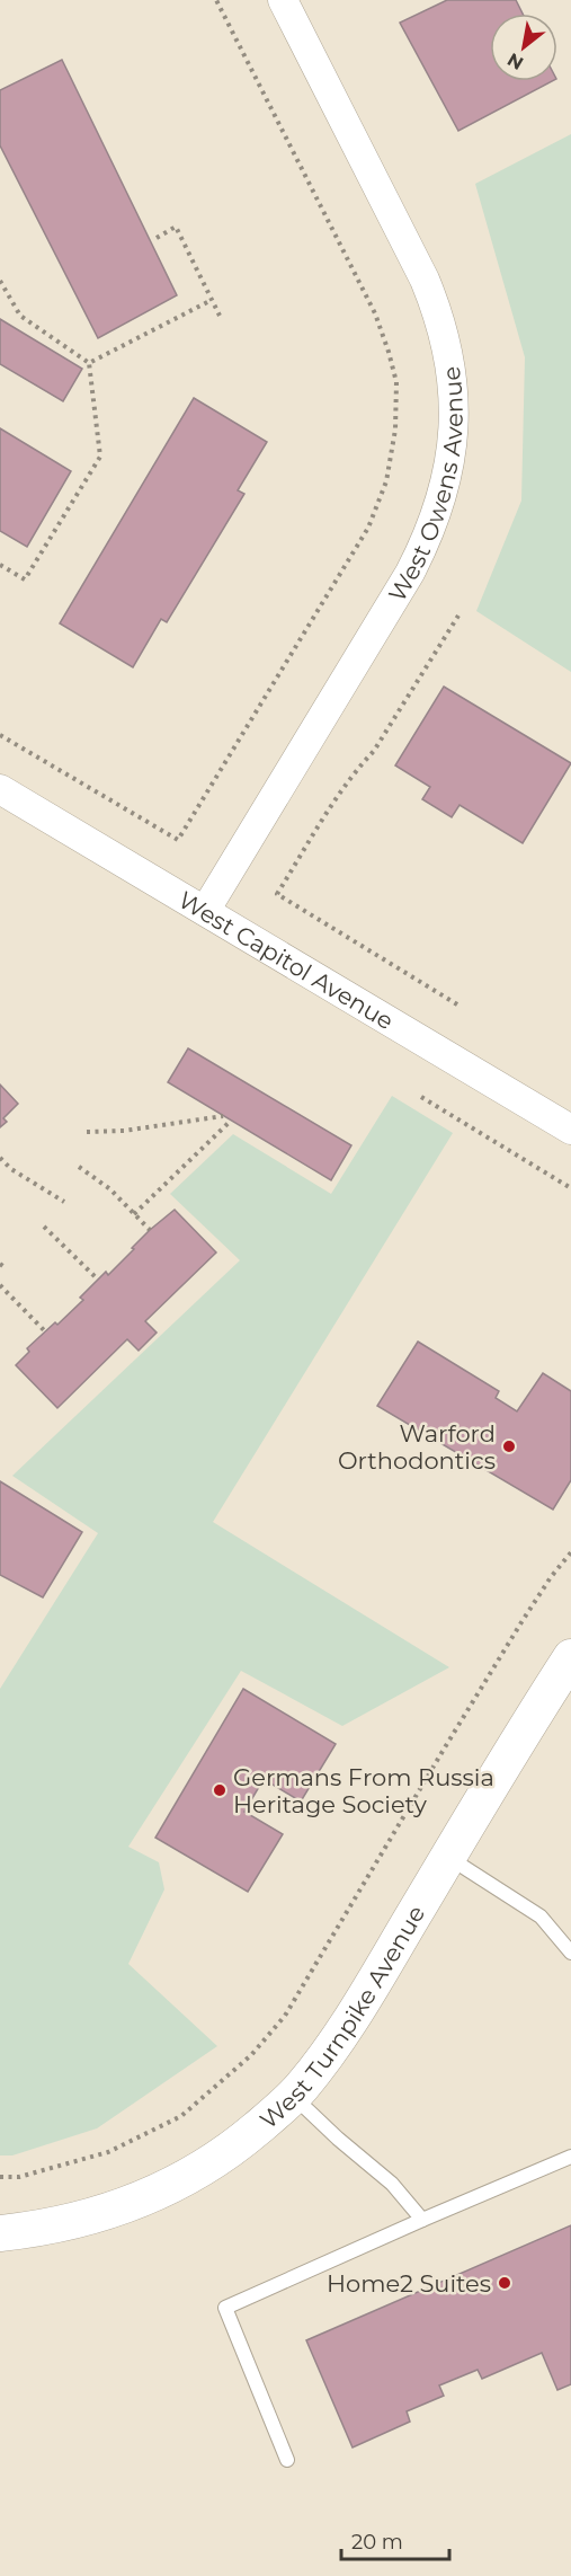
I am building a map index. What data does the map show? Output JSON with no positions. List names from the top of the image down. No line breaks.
{"streets":{"street":["West Owens Avenue","West Capitol Avenue","West Turnpike Avenue"]},"crossings":[["West Owens Avenue","West Capitol Avenue"]],"places":["Warford Orthodontics","Germans From Russia Heritage Society","Home2 Suites"],"scale_bar":"20 m","north":"bottom left"}
